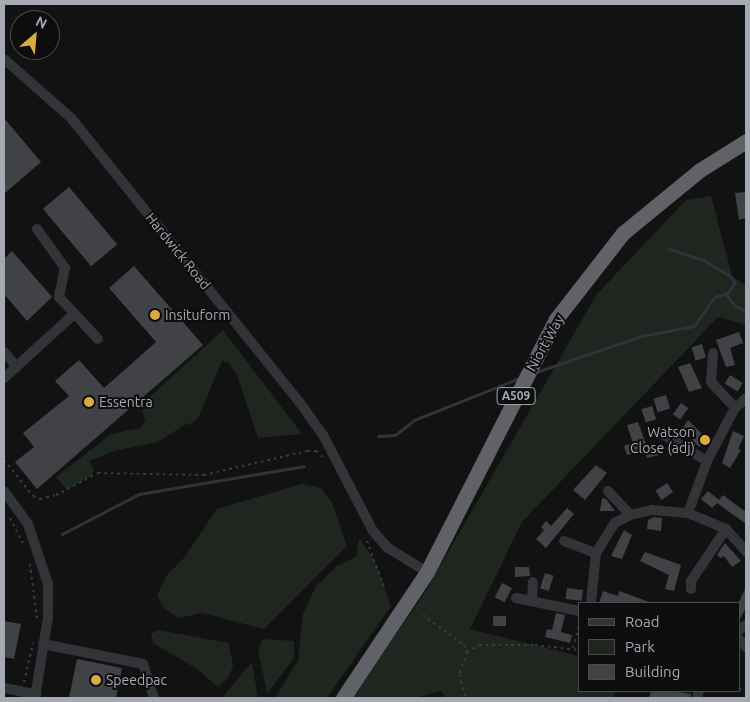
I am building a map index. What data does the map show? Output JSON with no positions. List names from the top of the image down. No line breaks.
{"streets":{"highway":["Niort Way","A509"],"street":["Hardwick Road"]},"crossings":[["Hardwick Road","Niort Way"]],"places":["Insituform","Essentra","Watson Close (adj)","Speedpac"],"legend":["Road","Park","Building"],"north":"top right"}
